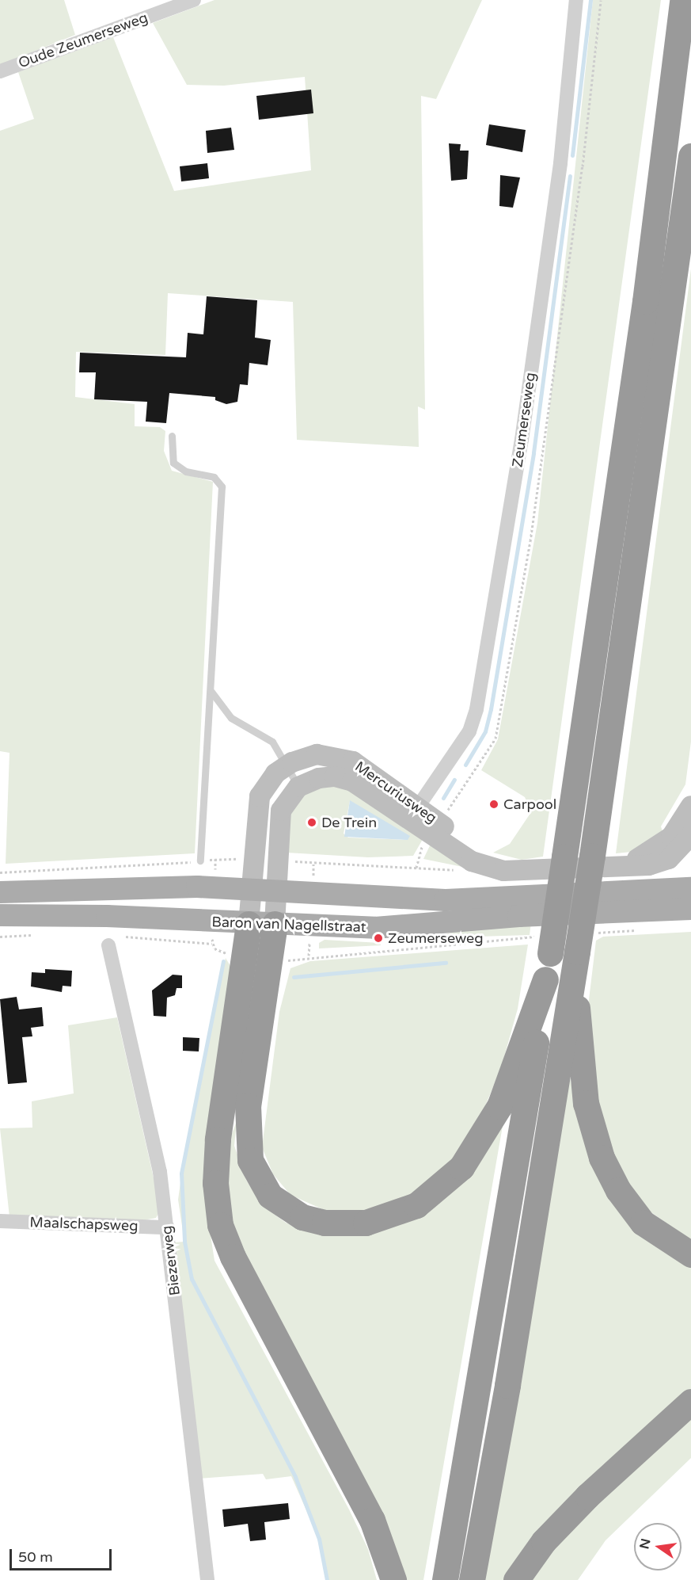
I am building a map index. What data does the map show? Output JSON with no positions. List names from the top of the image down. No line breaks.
{"streets":{"main road":["Baron van Nagellstraat"],"street":["Oude Zeumerseweg","Zeumerseweg","Mercuriusweg","Maalschapsweg","Biezerweg"]},"crossings":[["Zeumerseweg","Mercuriusweg"],["Mercuriusweg","Baron van Nagellstraat"],["Maalschapsweg","Biezerweg"]],"places":["Carpool","De Trein","Zeumerseweg"],"scale_bar":"50 m","north":"left"}
